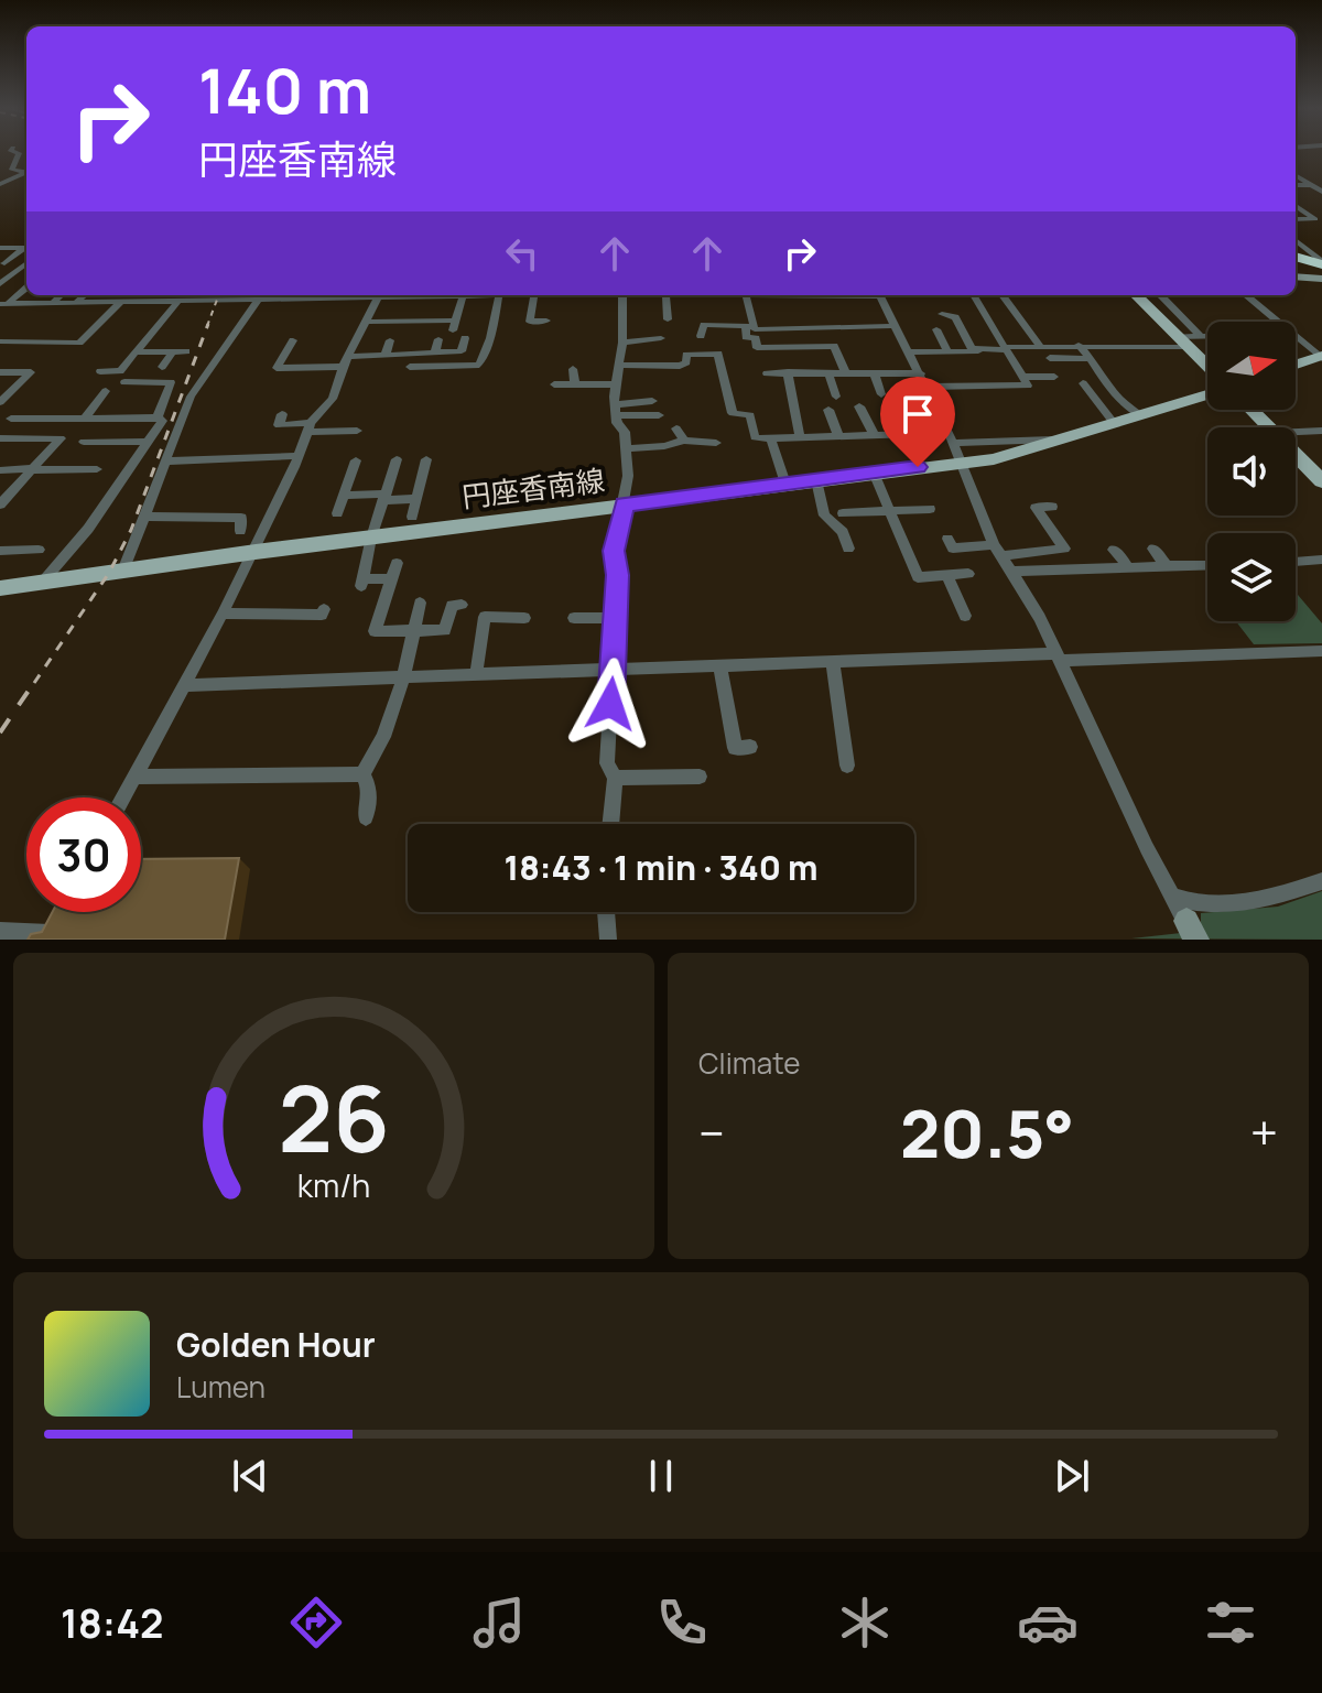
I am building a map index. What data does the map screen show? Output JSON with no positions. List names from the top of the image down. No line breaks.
{"streets":{"main road":["円座香南線"]},"north":"right","page":{"turn":["140 m","円座香南線"],"limit":"30","trip":"18:43 · 1 min · 340 m","tile":"Climate","heat":["−","20.5°","+"],"song":["Golden Hour","Lumen"],"tabs":"18:42","gauge":["26","km/h"]}}
